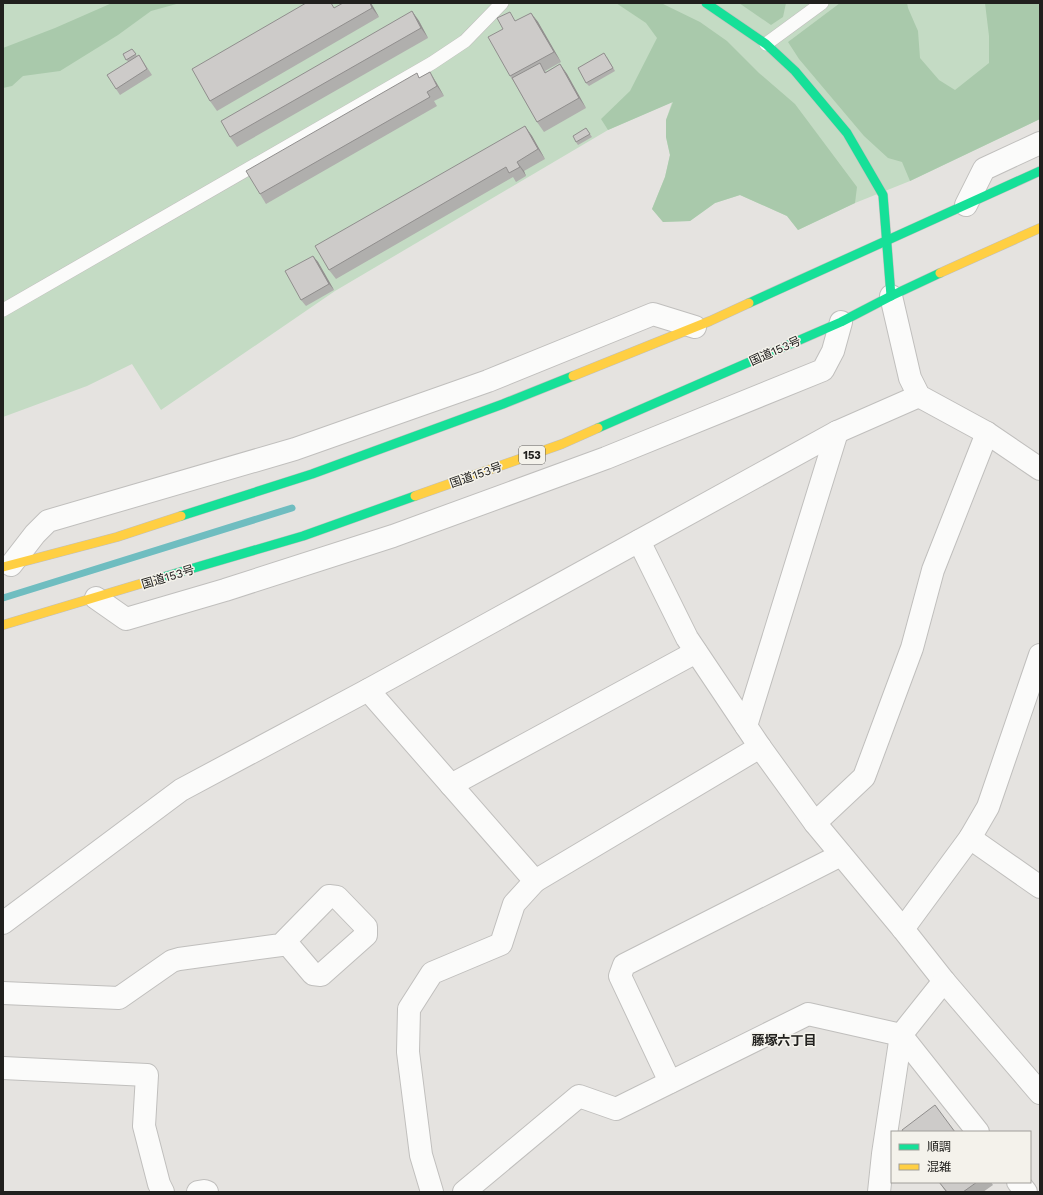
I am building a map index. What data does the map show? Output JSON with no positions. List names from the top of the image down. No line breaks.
{"streets":{"main road":["国道153号","153"]},"districts":["藤塚六丁目"],"legend":["順調","混雑"]}
